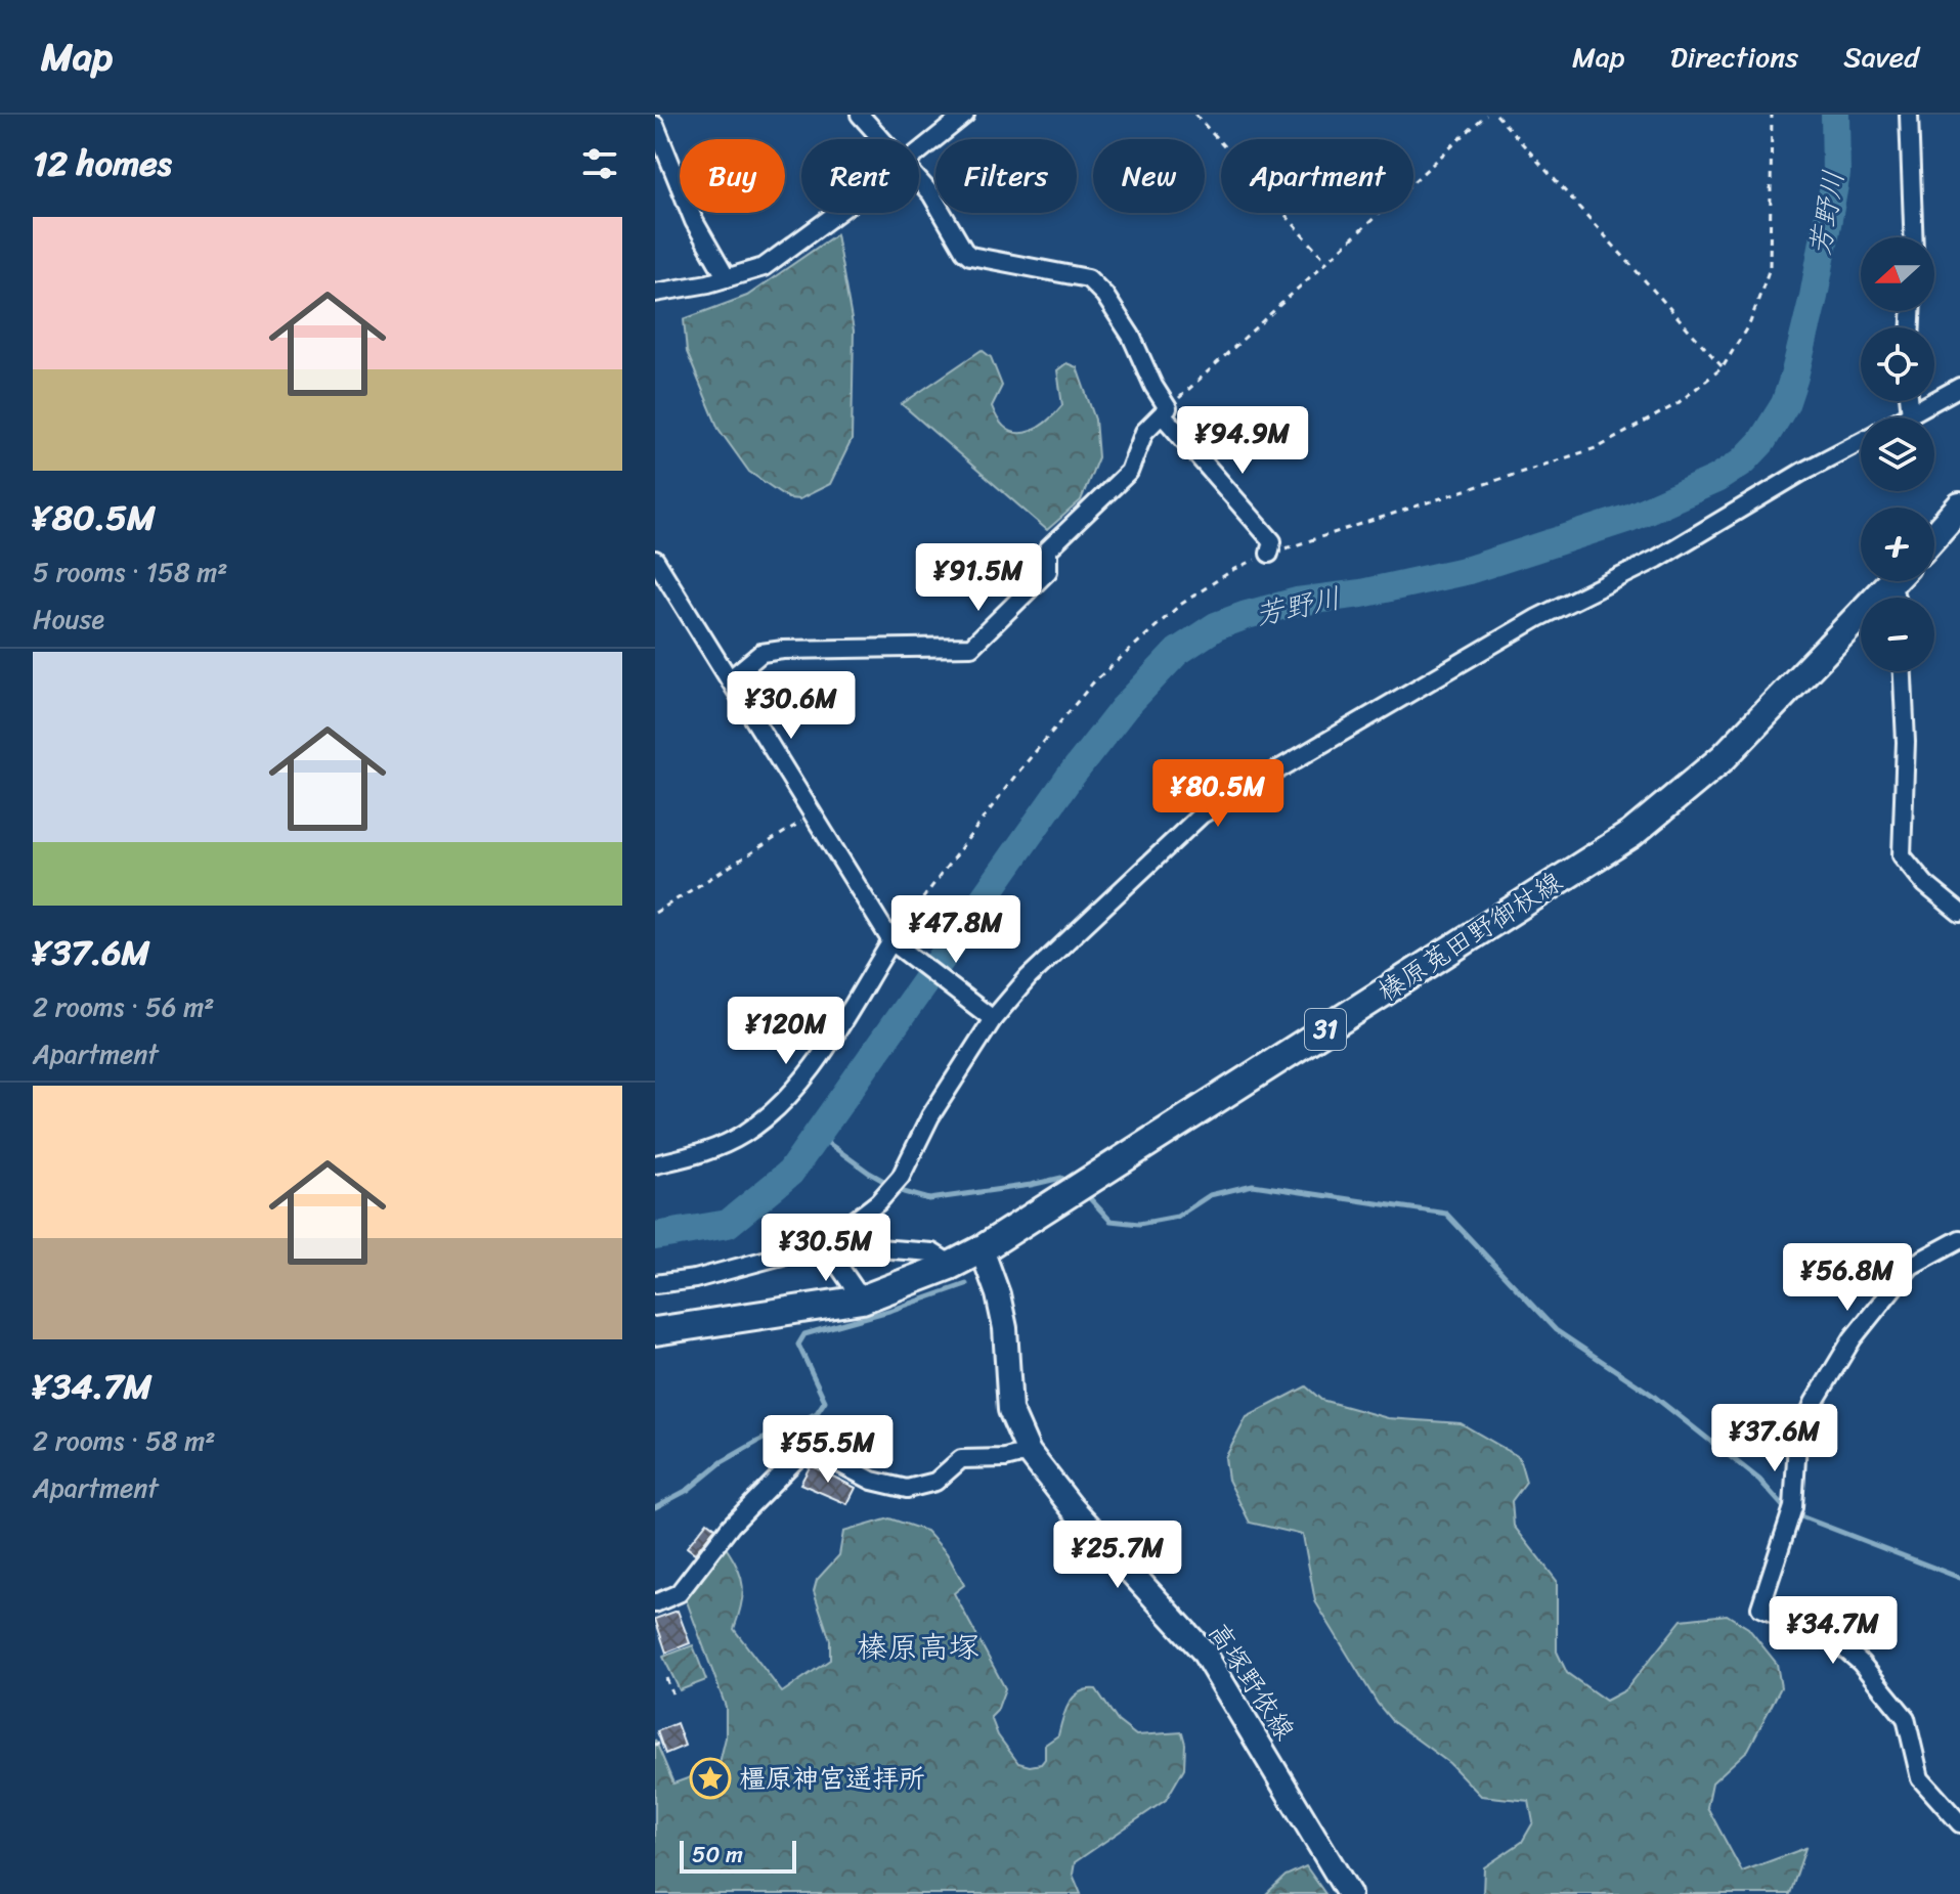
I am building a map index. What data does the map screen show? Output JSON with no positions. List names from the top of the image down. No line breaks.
{"streets":{"main road":["榛原菟田野御杖線","31","高塚野依線"]},"crossings":[["榛原菟田野御杖線","高塚野依線"]],"districts":["榛原高塚"],"water":["芳野川"],"places":{"place":["橿原神宮遥拝所"]},"scale_bar":"50 m","north":"left","page":{"header":"Map","nav":["Map","Directions","Saved"],"heading":"12 homes","chip":["Buy","Rent","Filters","New","Apartment"],"list":[{"name":"¥80.5M","note":"5 rooms · 158 m² · House"},{"name":"¥37.6M","note":"2 rooms · 56 m² · Apartment"},{"name":"¥34.7M","note":"2 rooms · 58 m² · Apartment"}],"map_buttons":["+","−"],"price":["¥94.9M","¥91.5M","¥30.6M","¥80.5M","¥47.8M","¥120M","¥30.5M","¥56.8M","¥37.6M","¥55.5M","¥25.7M","¥34.7M"],"scale":"50 m"}}
